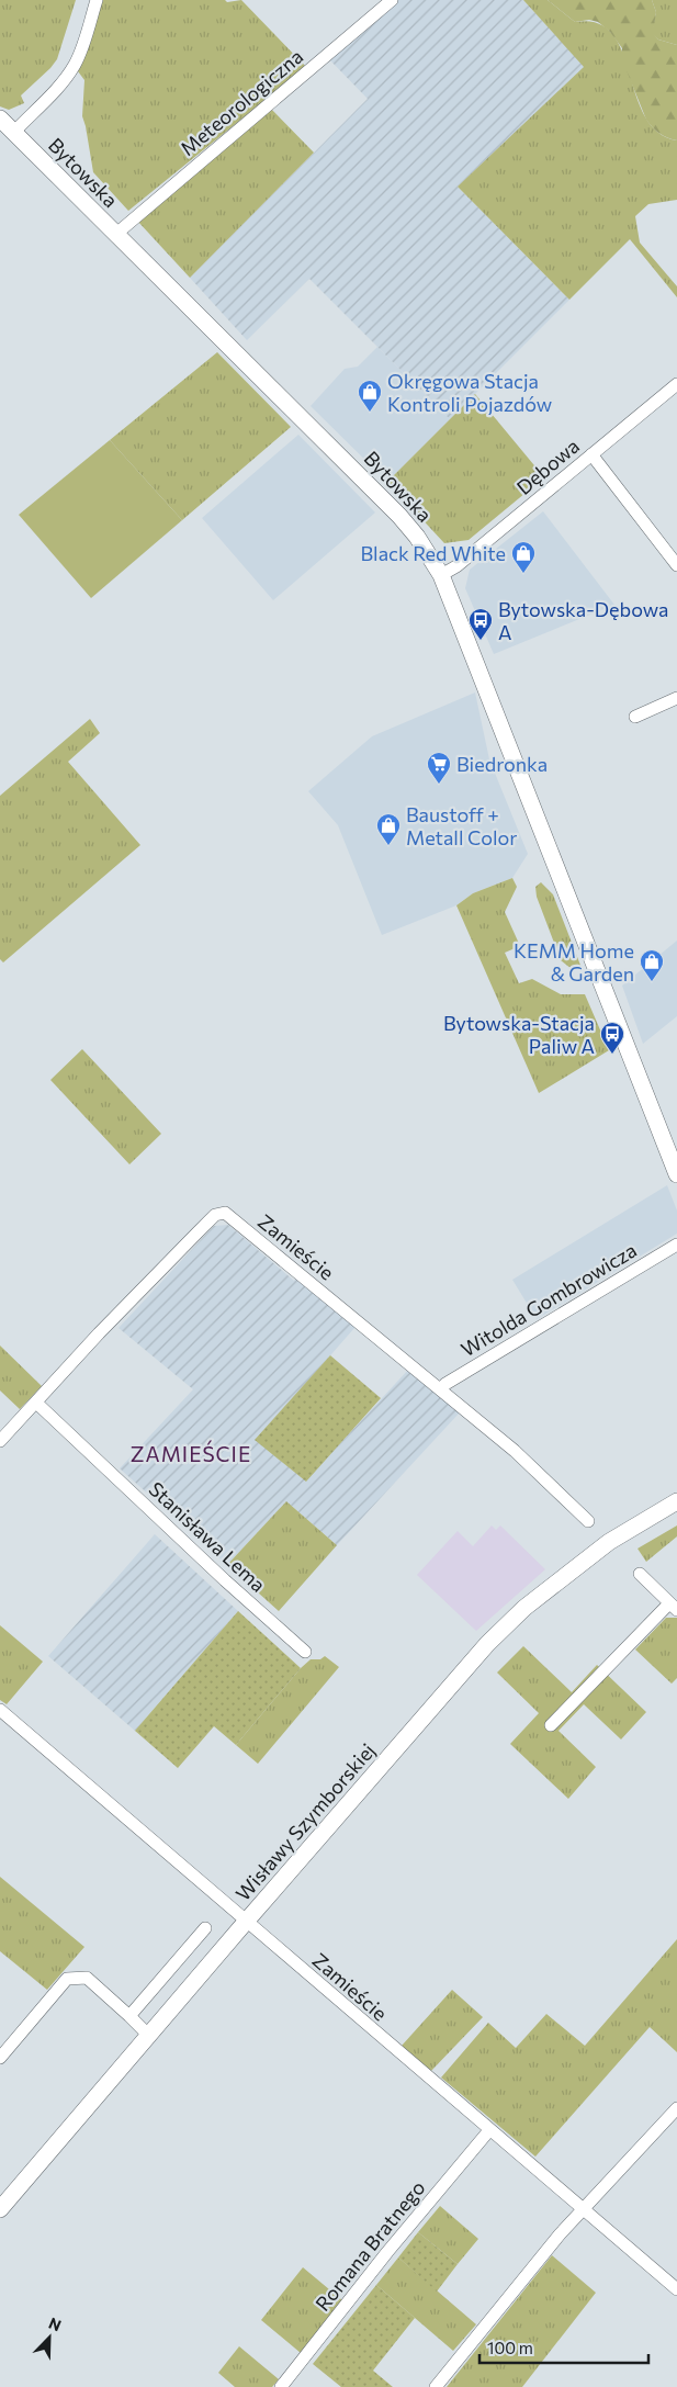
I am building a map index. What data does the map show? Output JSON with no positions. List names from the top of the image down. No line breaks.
{"streets":{"main road":["Bytowska","Wisławy Szymborskiej"],"street":["Meteorologiczna","Dębowa","Zamieście","Witolda Gombrowicza","Stanisława Lema","Romana Bratnego"]},"crossings":[["Meteorologiczna","Bytowska"],["Bytowska","Dębowa"],["Zamieście","Witolda Gombrowicza"],["Zamieście","Stanisława Lema"],["Zamieście","Wisławy Szymborskiej"],["Zamieście","Romana Bratnego"]],"districts":["ZAMIEŚCIE"],"places":{"shop":["Okręgowa Stacja Kontroli Pojazdów","Black Red White","Baustoff + Metall Color","KEMM Home & Garden"],"bus stop":["Bytowska-Dębowa A","Bytowska-Stacja Paliw A"],"supermarket":["Biedronka"]},"scale_bar":"100 m","north":"top right"}
